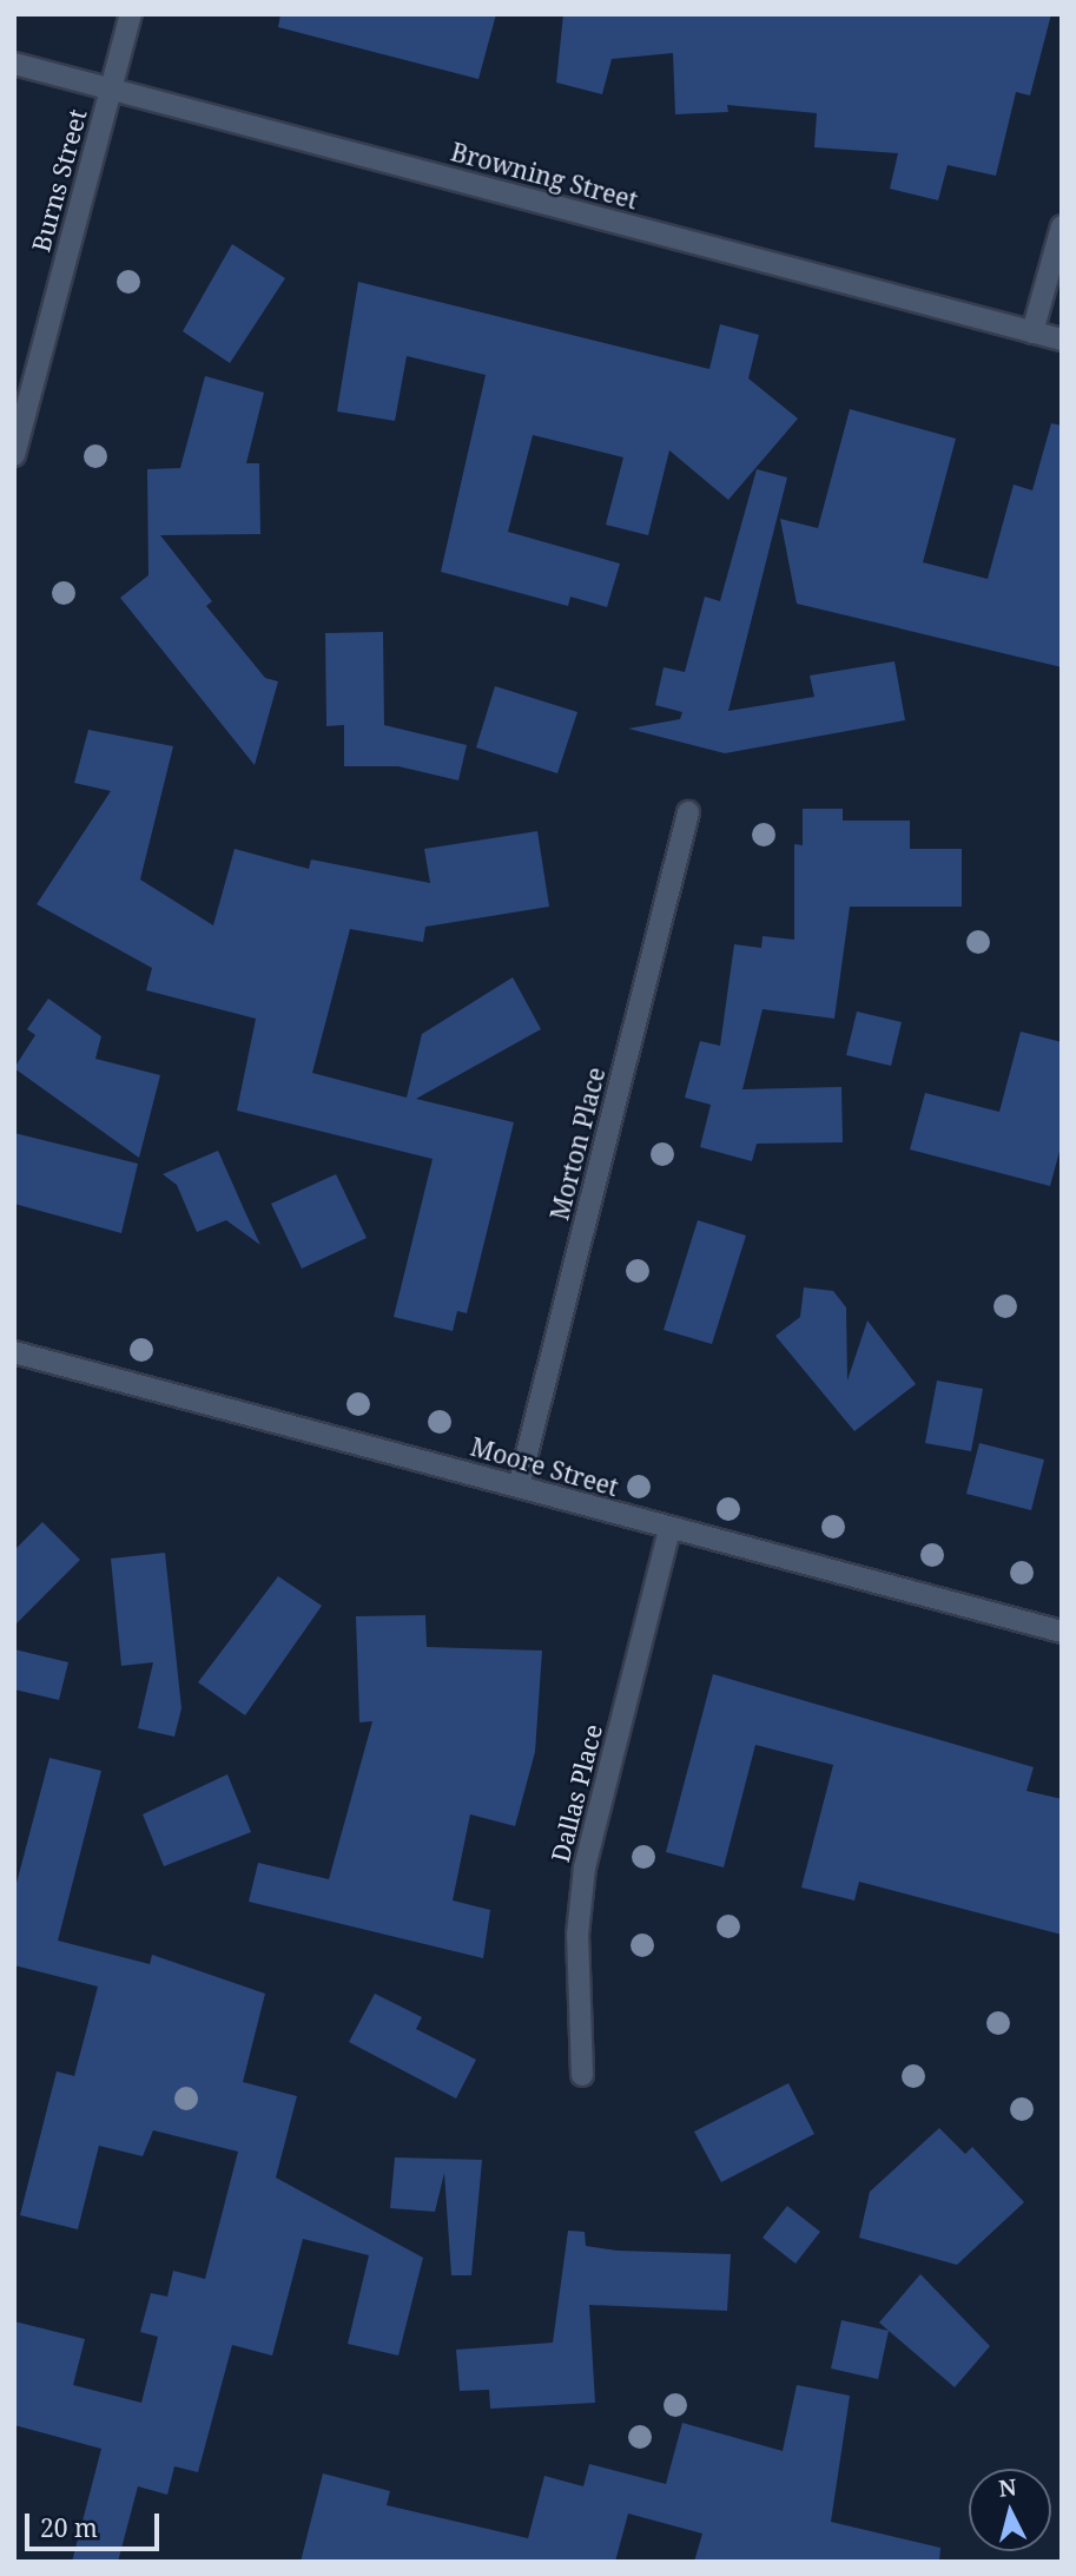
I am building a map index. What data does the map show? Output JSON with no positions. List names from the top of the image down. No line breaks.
{"streets":{"street":["Browning Street","Burns Street","Morton Place","Moore Street","Dallas Place"]},"crossings":[["Browning Street","Burns Street"],["Morton Place","Moore Street"],["Moore Street","Dallas Place"]],"scale_bar":"20 m","north":"top"}
